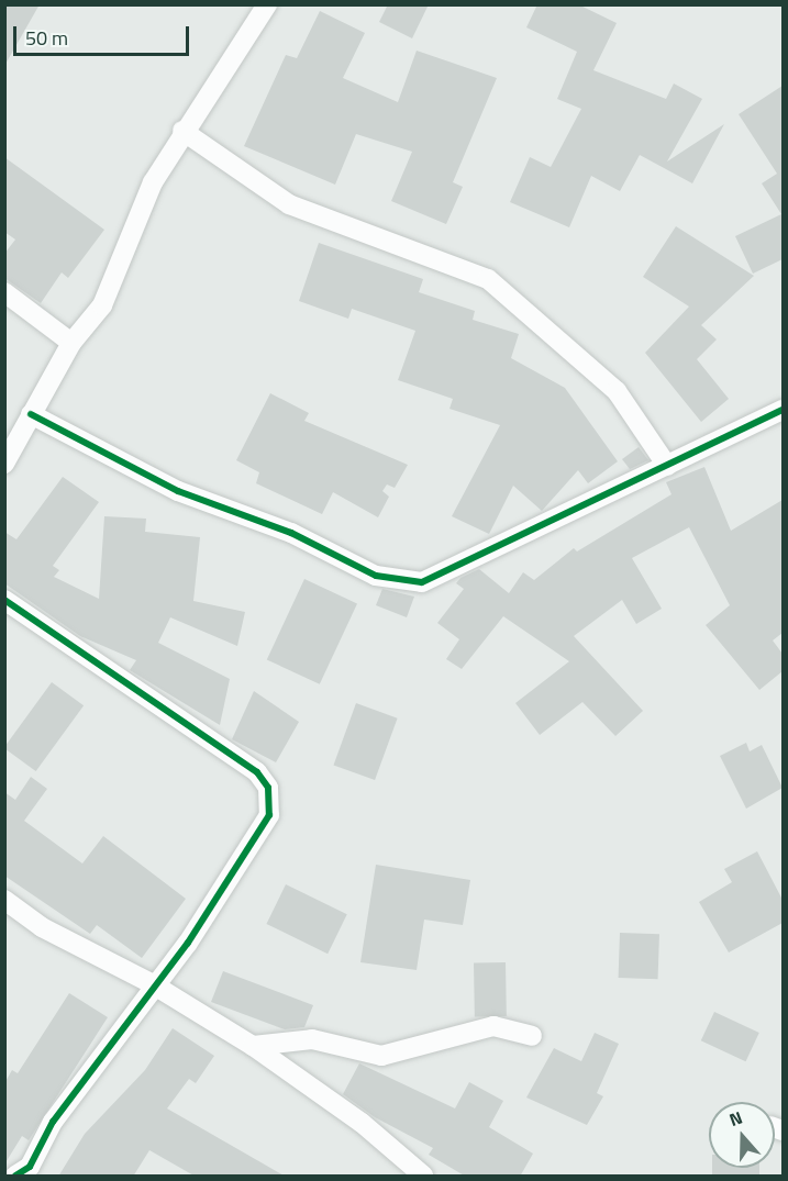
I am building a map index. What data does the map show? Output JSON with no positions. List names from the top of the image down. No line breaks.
{"scale_bar":"50 m","north":"top"}
